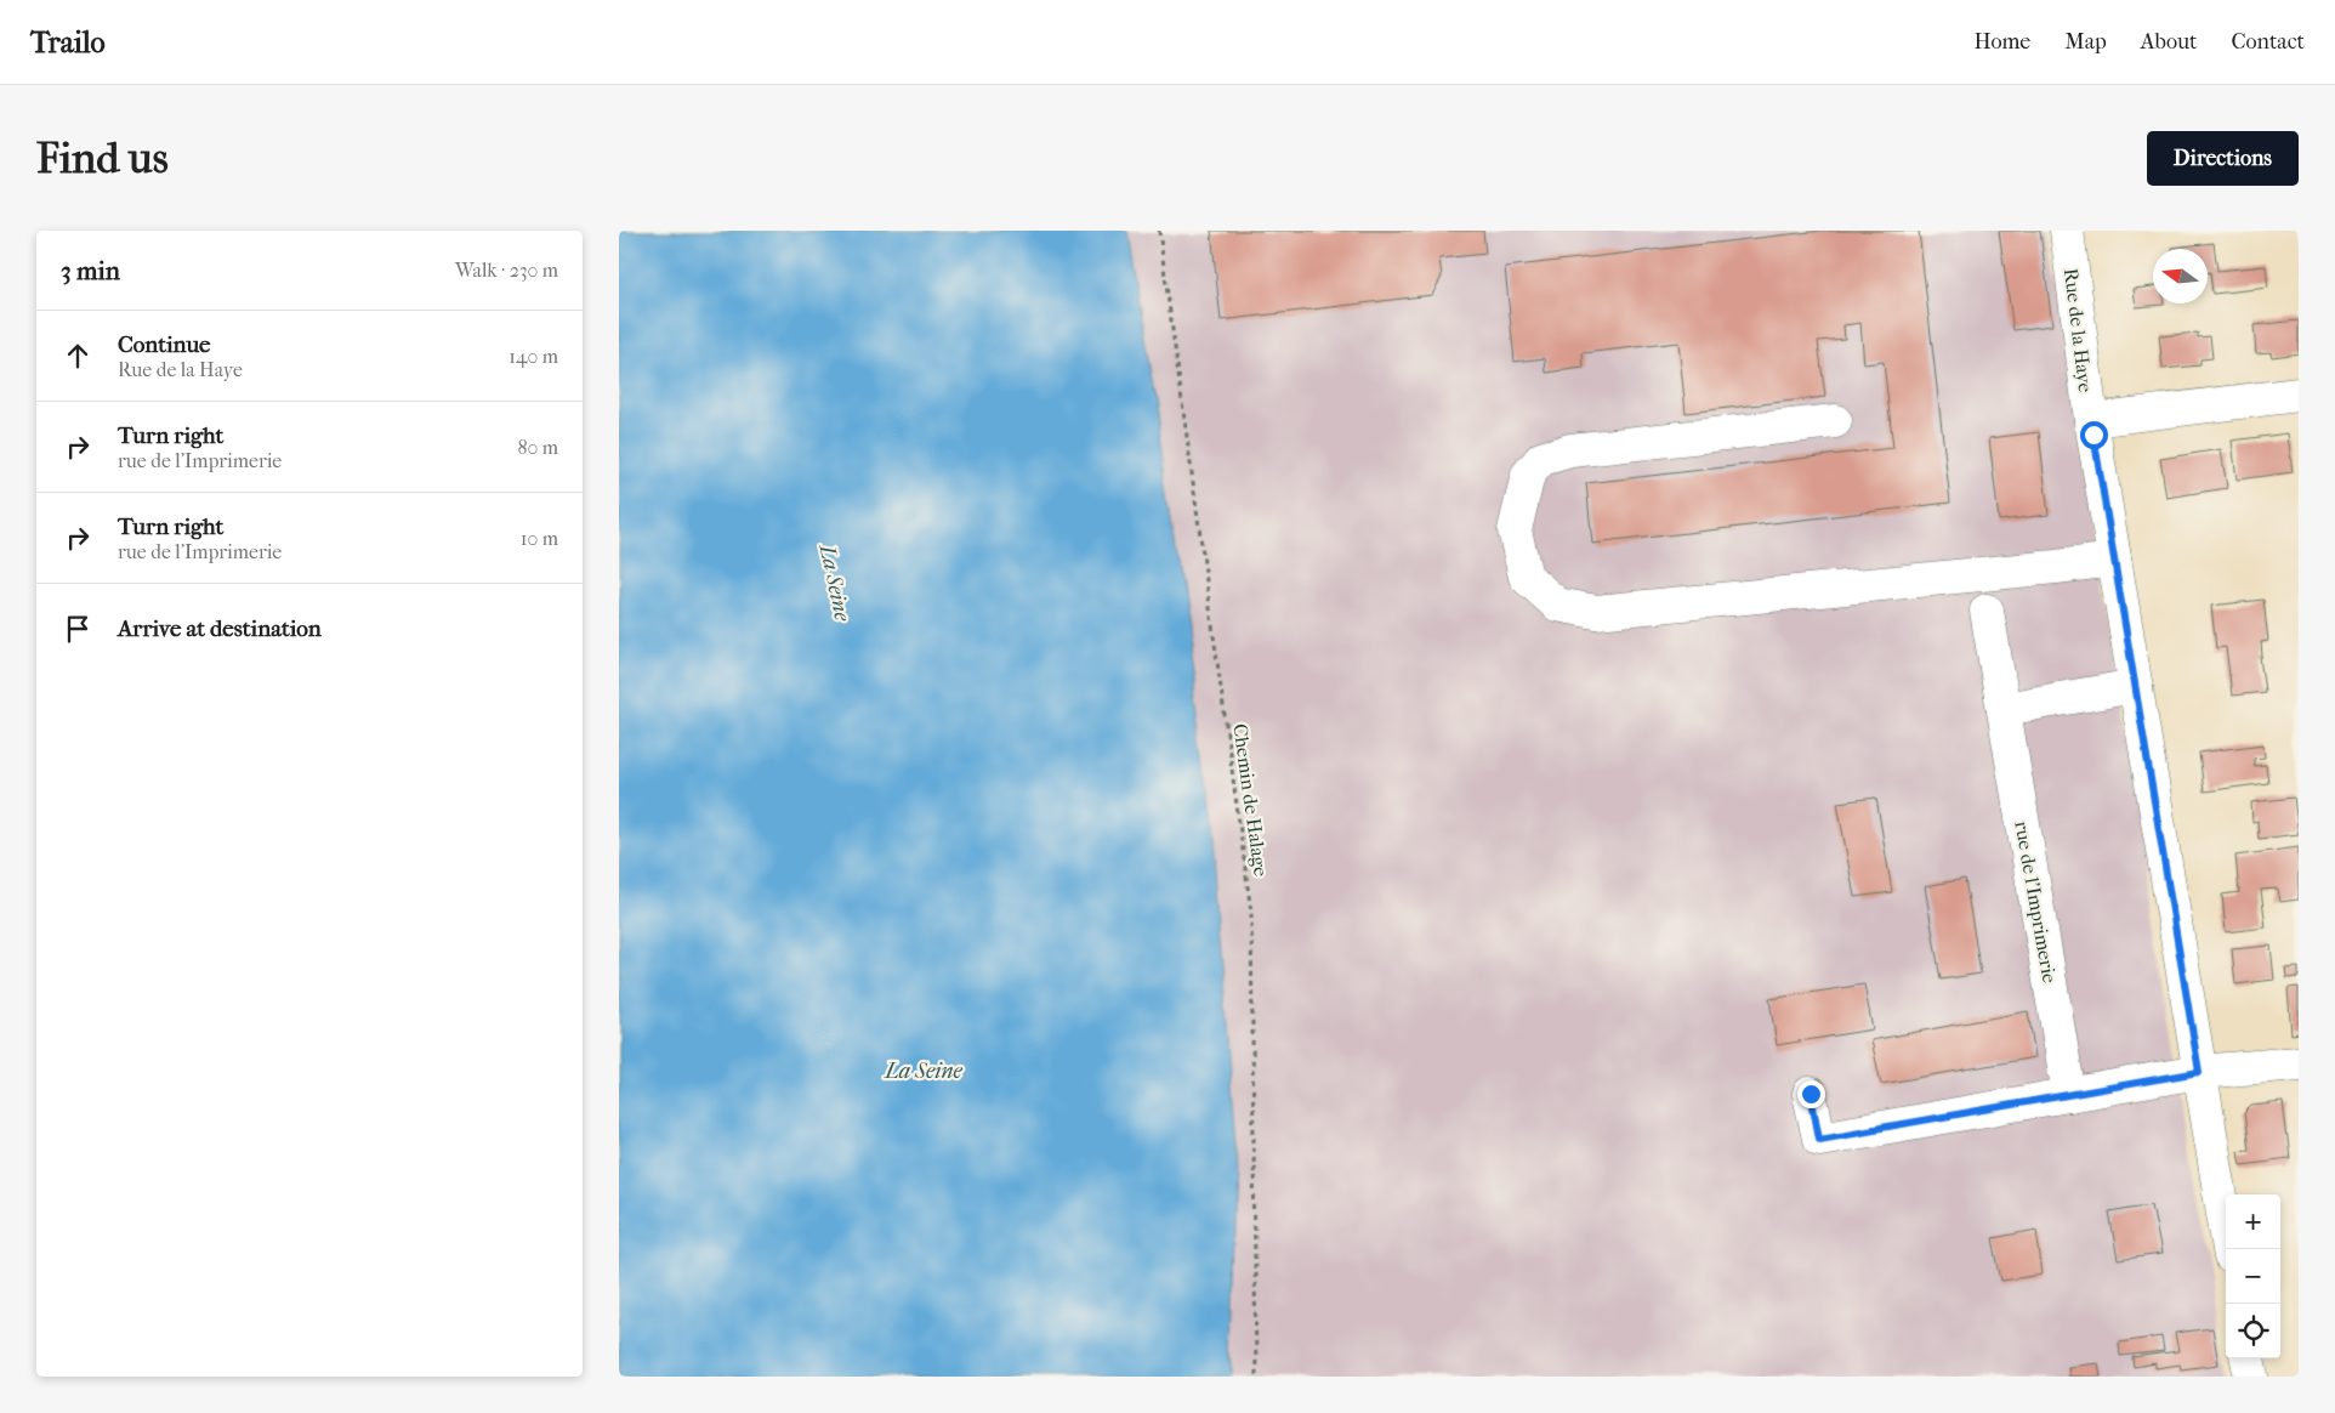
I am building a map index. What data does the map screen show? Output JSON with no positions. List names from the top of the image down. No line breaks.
{"streets":{"street":["Rue de la Haye","rue de l'Imprimerie"],"path":["Chemin de Halage"]},"water":["La Seine"],"north":"left","page":{"header":"Trailo","nav":["Home","Map","About","Contact"],"buttons":"Directions","title":"Find us","heading":["3 min","Walk · 230 m"],"list":[["Continue","Rue de la Haye","140 m"],["Turn right","rue de l'Imprimerie","80 m"],["Turn right","rue de l'Imprimerie","10 m"],"Arrive at destination"],"map_buttons":["+","−"]}}
